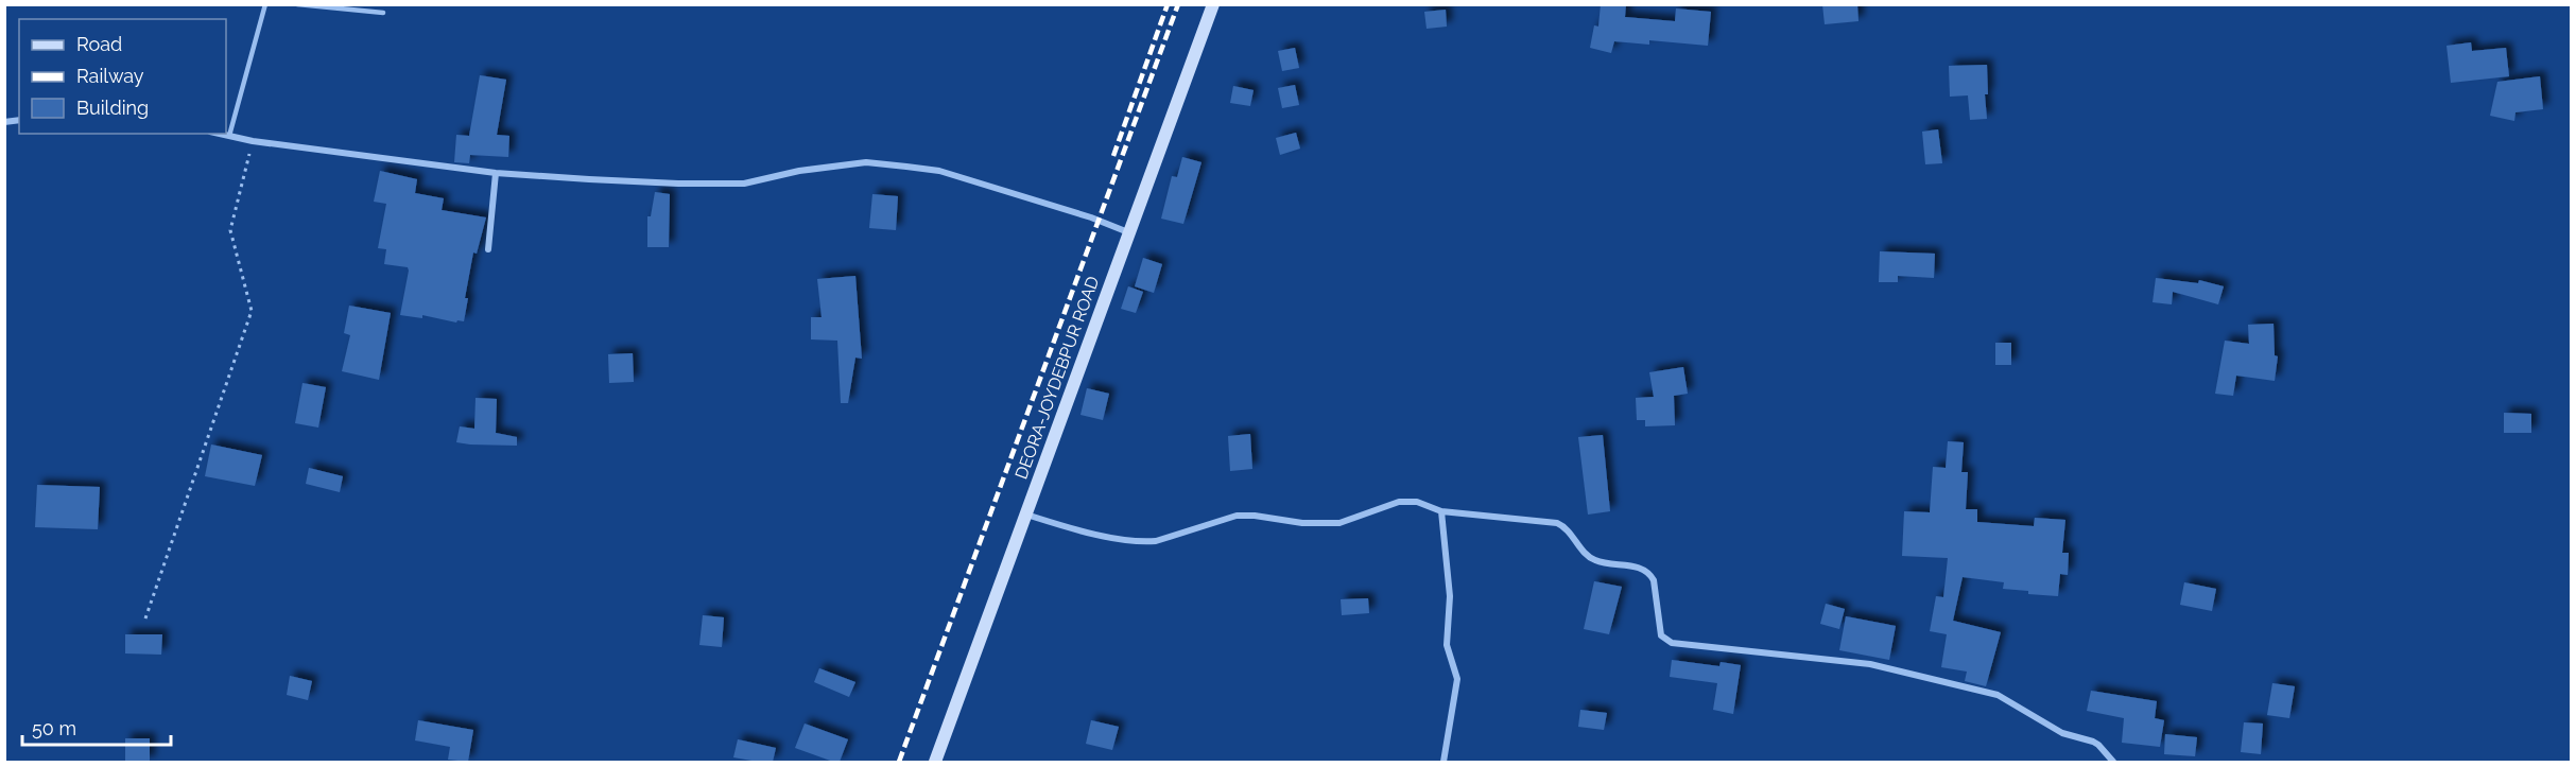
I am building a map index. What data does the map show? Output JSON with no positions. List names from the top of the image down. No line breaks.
{"streets":{"street":["DEORA-JOYDEBPUR ROAD"]},"legend":["Road","Railway","Building"],"scale_bar":"50 m"}
